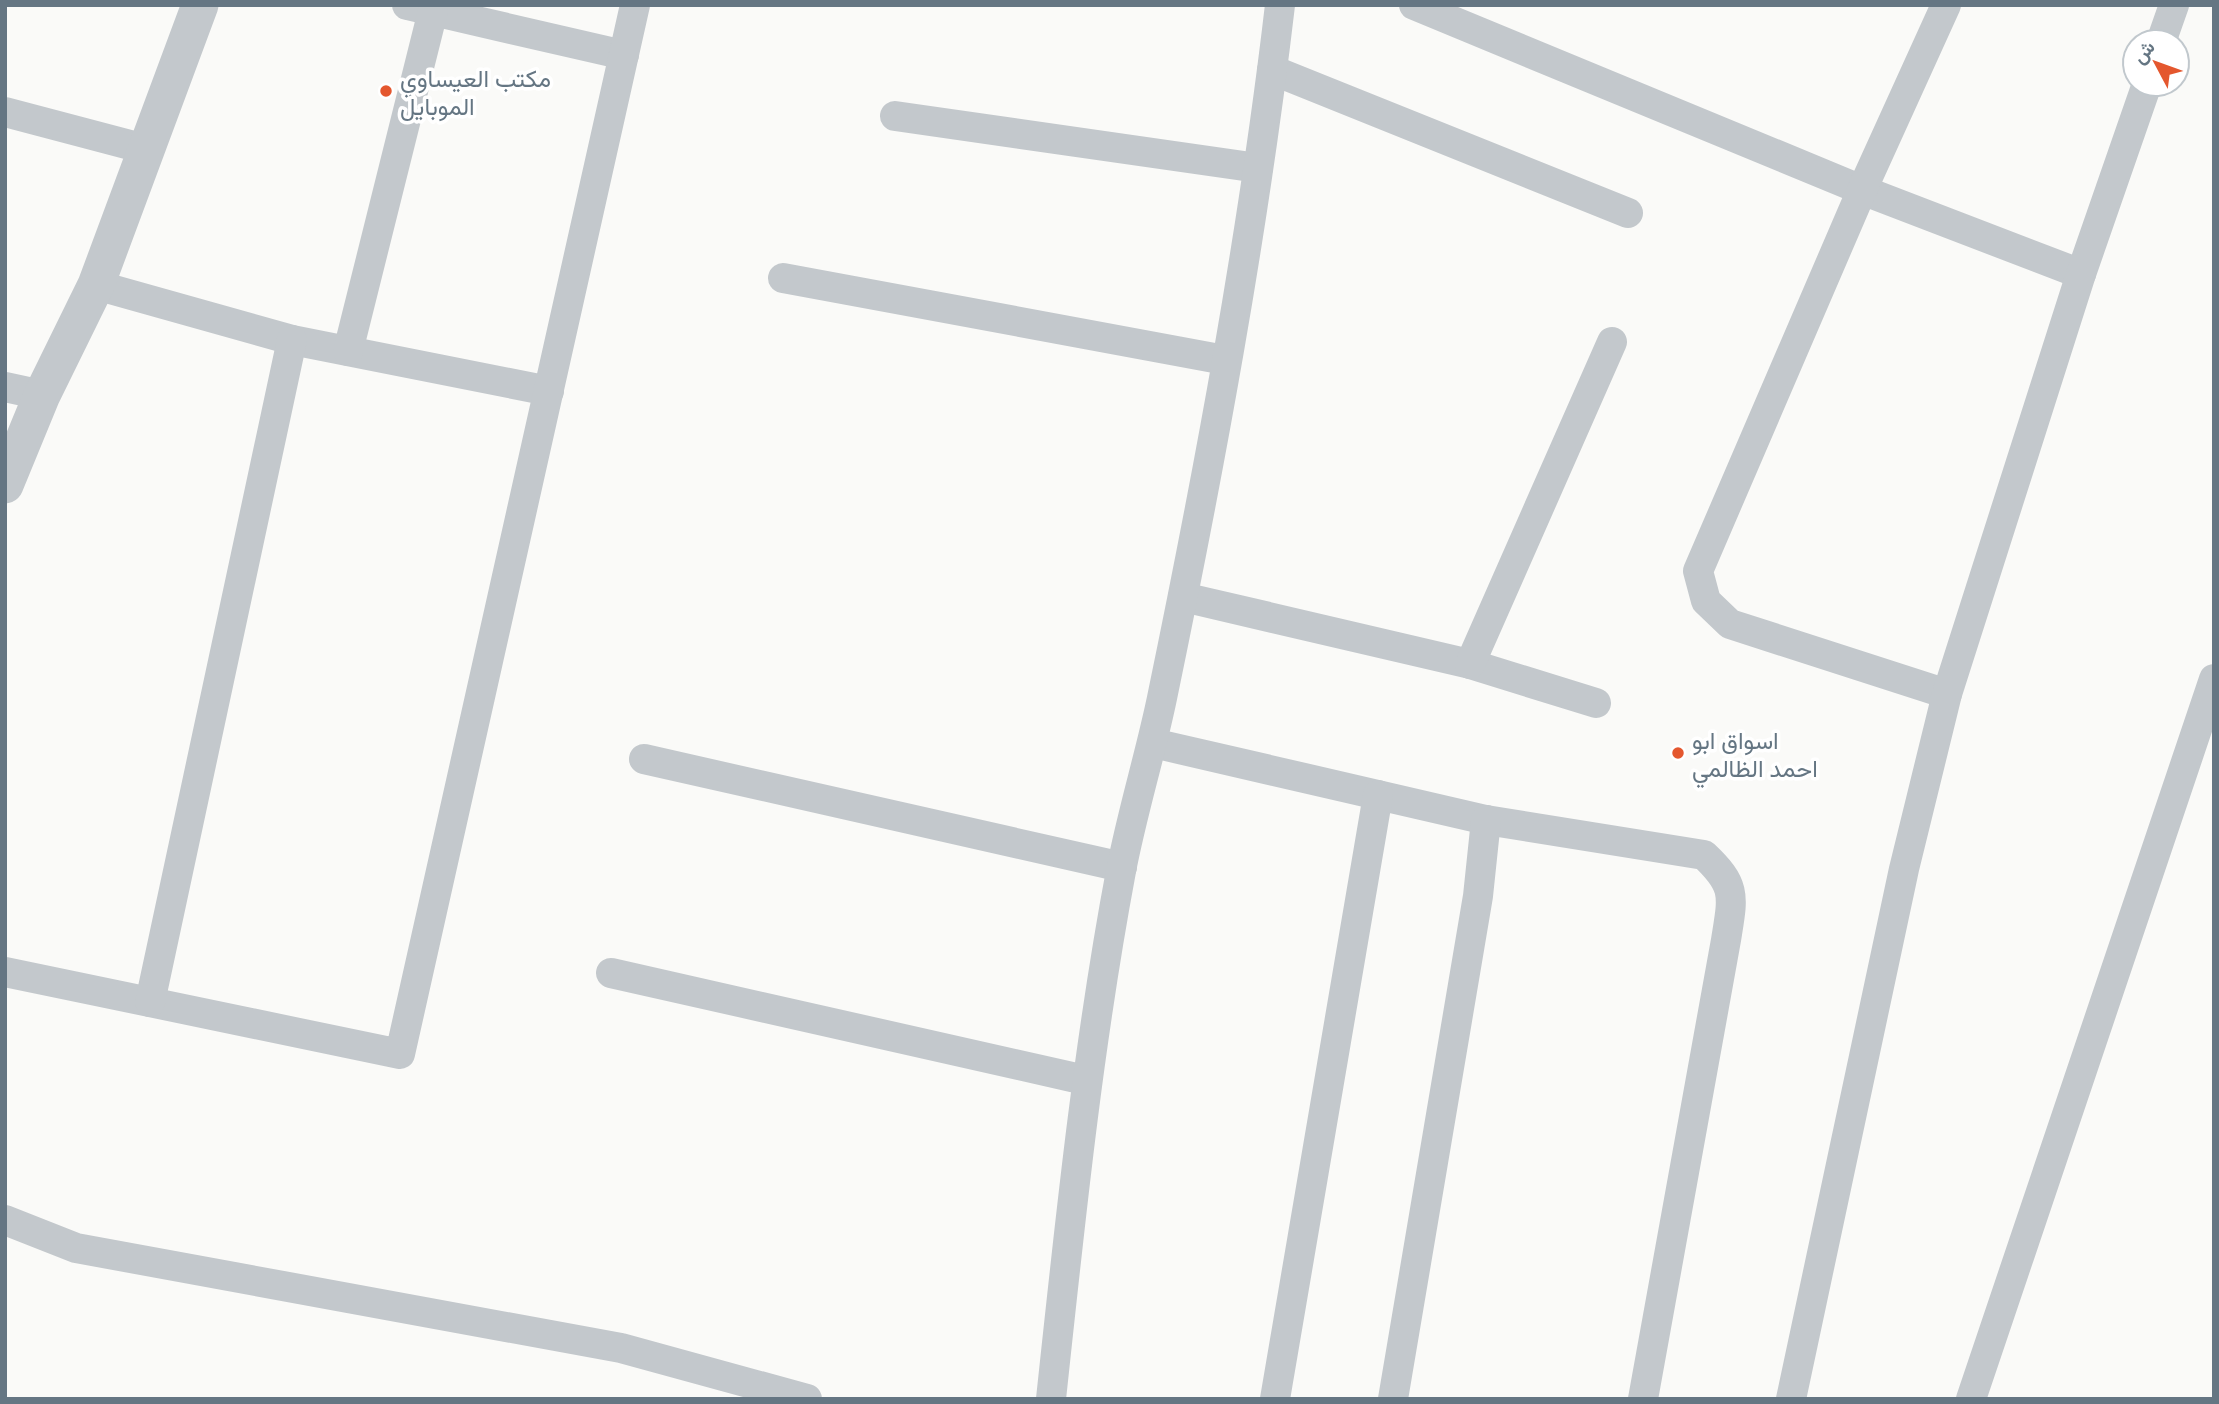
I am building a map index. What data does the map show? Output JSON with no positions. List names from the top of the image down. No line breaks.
{"places":["مكتب العيساوي الموبايل","اسواق ابو احمد الظالمي"],"north":"top left"}
